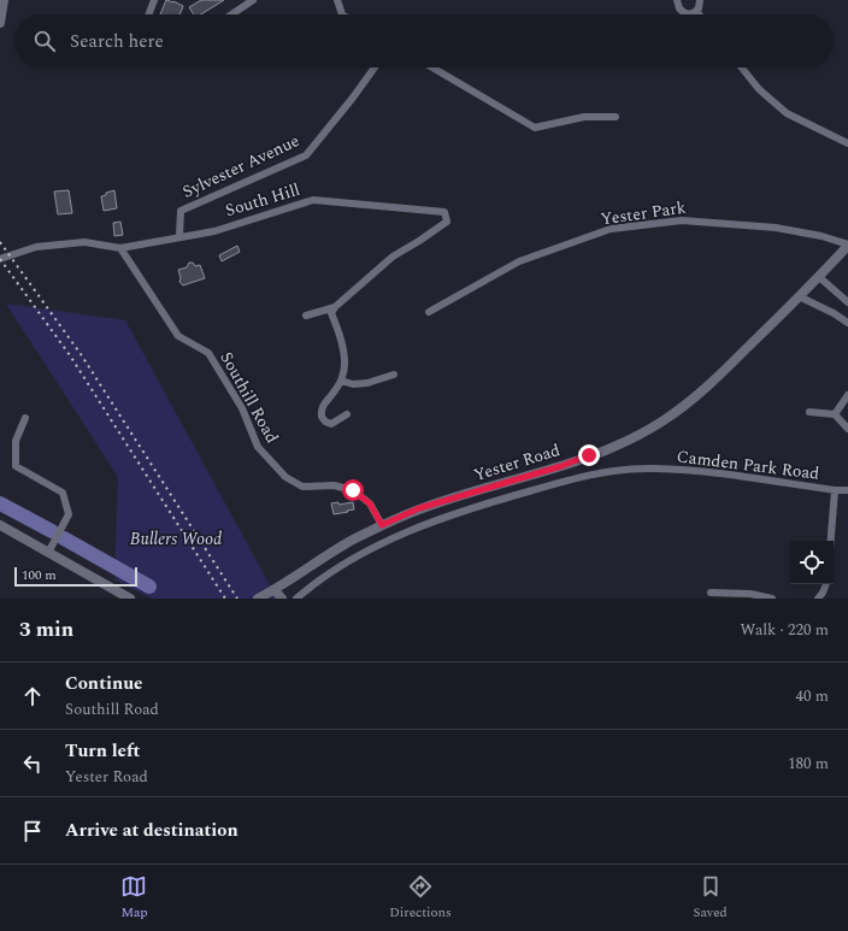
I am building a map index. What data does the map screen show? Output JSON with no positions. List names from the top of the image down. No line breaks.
{"streets":{"street":["Sylvester Avenue","South Hill","Yester Park","Southill Road","Yester Road","Camden Park Road"]},"crossings":[["Sylvester Avenue","South Hill"],["South Hill","Southill Road"],["Yester Park","Yester Road"],["Southill Road","Yester Road"]],"parks":["Bullers Wood"],"scale_bar":"100 m","page":{"search":"Search here","scale":"100 m","heading":["3 min","Walk · 220 m"],"list":[["Continue","Southill Road","40 m"],["Turn left","Yester Road","180 m"],"Arrive at destination"],"nav":["Map","Directions","Saved"]}}
